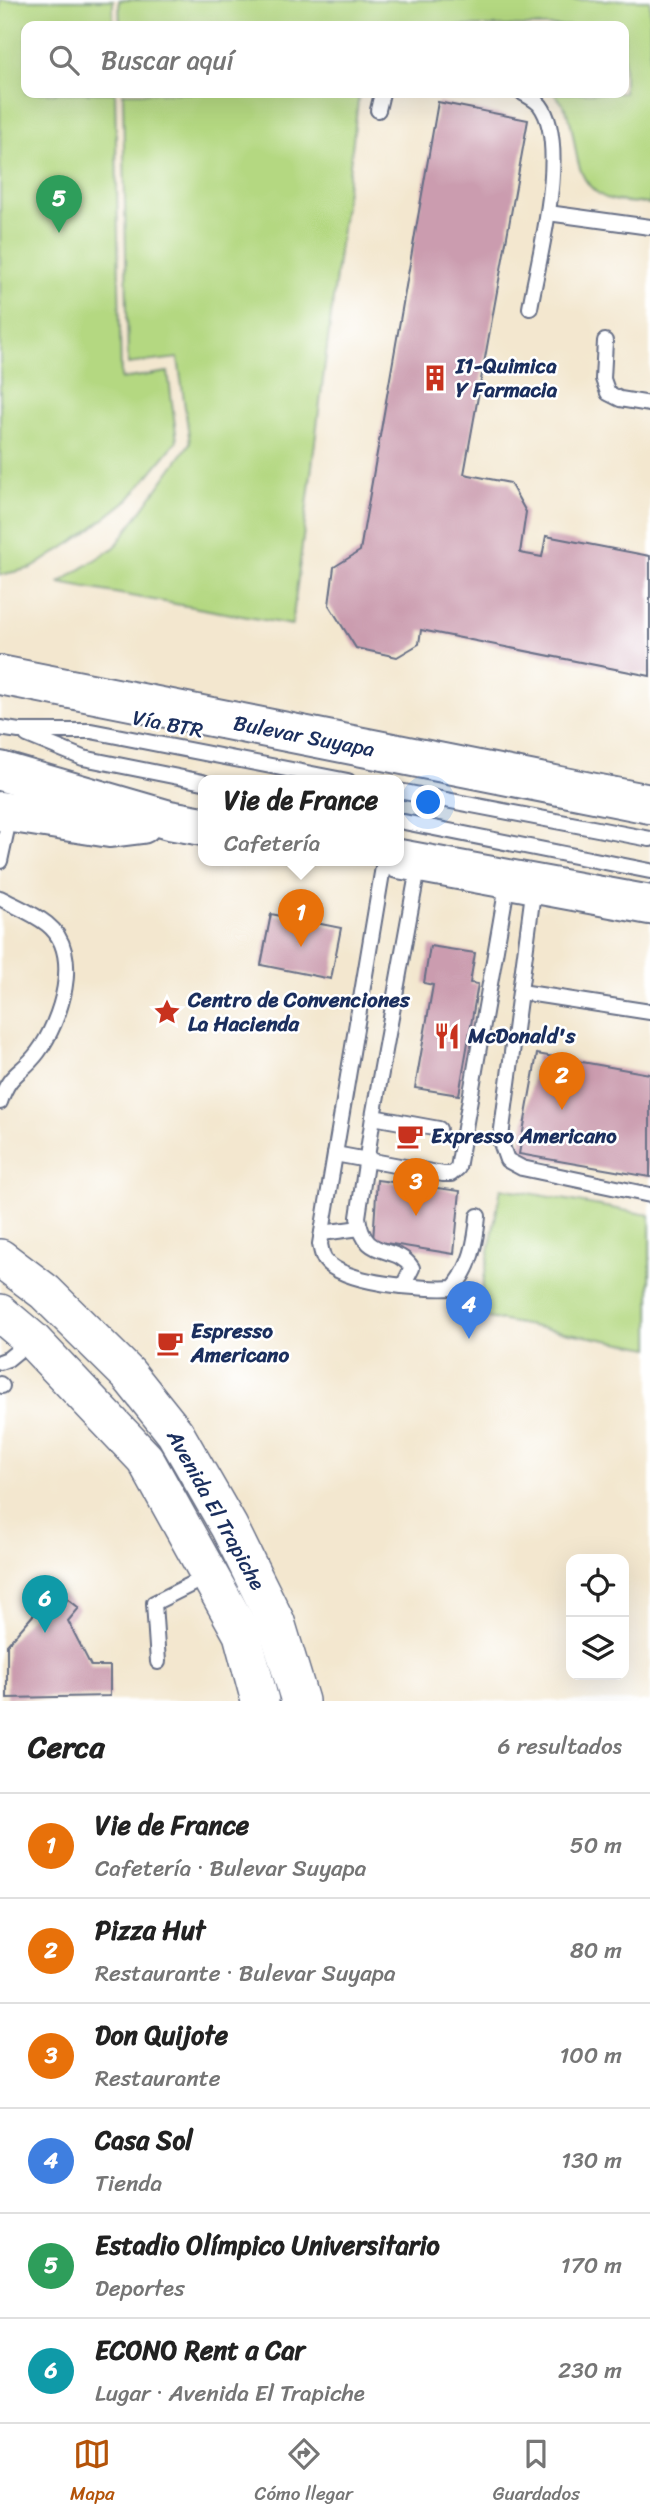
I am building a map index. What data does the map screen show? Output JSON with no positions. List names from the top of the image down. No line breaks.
{"streets":{"main road":["Bulevar Suyapa","Avenida El Trapiche"],"lane":["Vía BTR"]},"places":{"building":["I1-Quimica Y Farmacia"],"place":["Centro de Convenciones La Hacienda"],"restaurant":["McDonald's"],"cafe":["Expresso Americano","Espresso Americano"]},"page":{"search":"Buscar aquí","pins":["5","1","2","3","4","6"],"popup":["Vie de France","Cafetería"],"heading":["Cerca","6 resultados"],"list":[{"mark":"1","name":"Vie de France","note":"Cafetería · Bulevar Suyapa","value":"50 m"},{"mark":"2","name":"Pizza Hut","note":"Restaurante · Bulevar Suyapa","value":"80 m"},{"mark":"3","name":"Don Quijote","note":"Restaurante","value":"100 m"},{"mark":"4","name":"Casa Sol","note":"Tienda","value":"130 m"},{"mark":"5","name":"Estadio Olímpico Universitario","note":"Deportes","value":"170 m"},{"mark":"6","name":"ECONO Rent a Car","note":"Lugar · Avenida El Trapiche","value":"230 m"}],"nav":["Mapa","Cómo llegar","Guardados"]}}
